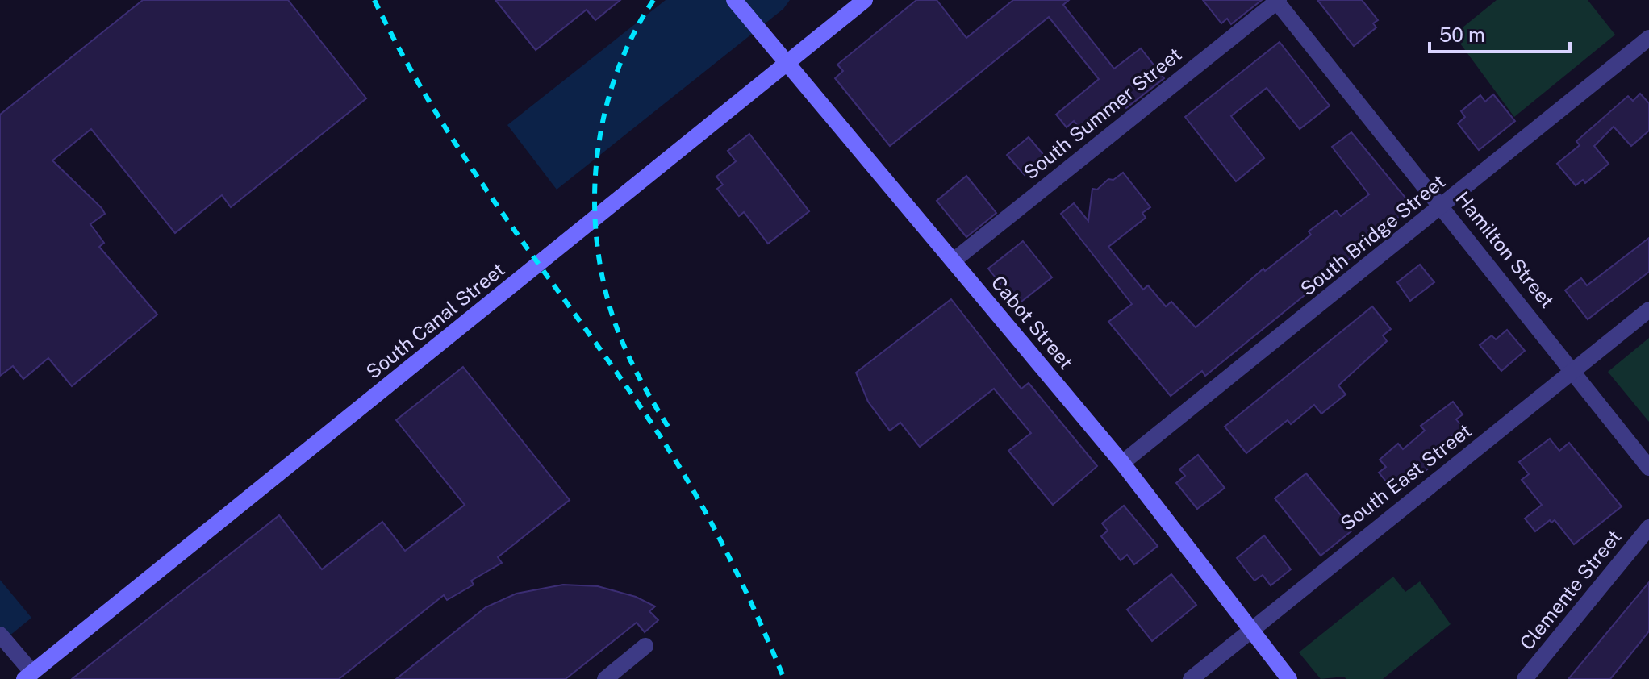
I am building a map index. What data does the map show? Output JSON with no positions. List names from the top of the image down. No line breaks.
{"streets":{"street":["South Summer Street","South Bridge Street","Hamilton Street","South Canal Street","Cabot Street","South East Street","Clemente Street"]},"crossings":[["South Summer Street","Hamilton Street"],["South Summer Street","Cabot Street"],["South Bridge Street","Hamilton Street"],["South Bridge Street","Cabot Street"],["Hamilton Street","South East Street"],["South Canal Street","Cabot Street"],["Cabot Street","South East Street"]],"scale_bar":"50 m"}
